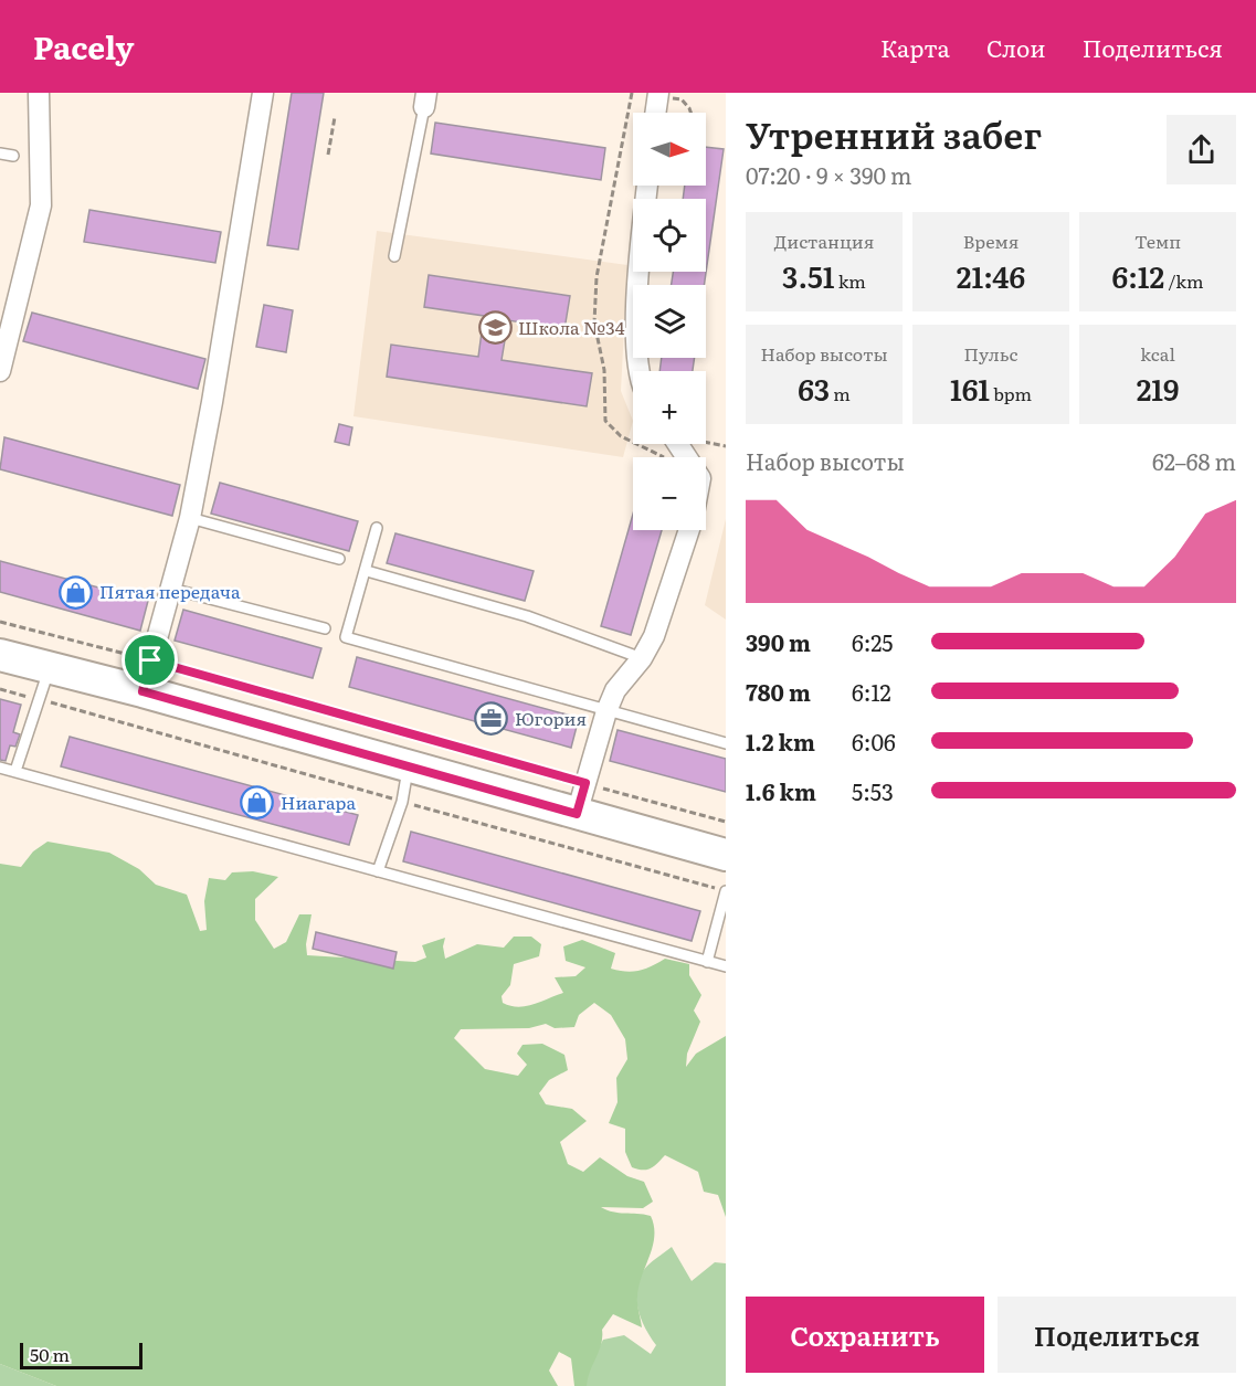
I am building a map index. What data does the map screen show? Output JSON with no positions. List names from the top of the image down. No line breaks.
{"places":{"school or university":["Школа №34"],"shop":["Пятая передача","Ниагара"],"office":["Югория"]},"scale_bar":"50 m","north":"right","page":{"header":"Pacely","nav":["Карта","Слои","Поделиться"],"heading":["Утренний забег","07:20 · 9 × 390 m"],"map_buttons":["+","−"],"stats":[["Дистанция","3.51 km"],["Время","21:46"],["Темп","6:12 /km"],["Набор высоты","63 m"],["Пульс","161 bpm"],["kcal","219"]],"chart":["Набор высоты","62–68 m"],"list":[{"name":"390 m","note":"6:25"},{"name":"780 m","note":"6:12"},{"name":"1.2 km","note":"6:06"},{"name":"1.6 km","note":"5:53"}],"buttons":["Сохранить","Поделиться"],"scale":"50 m"}}
